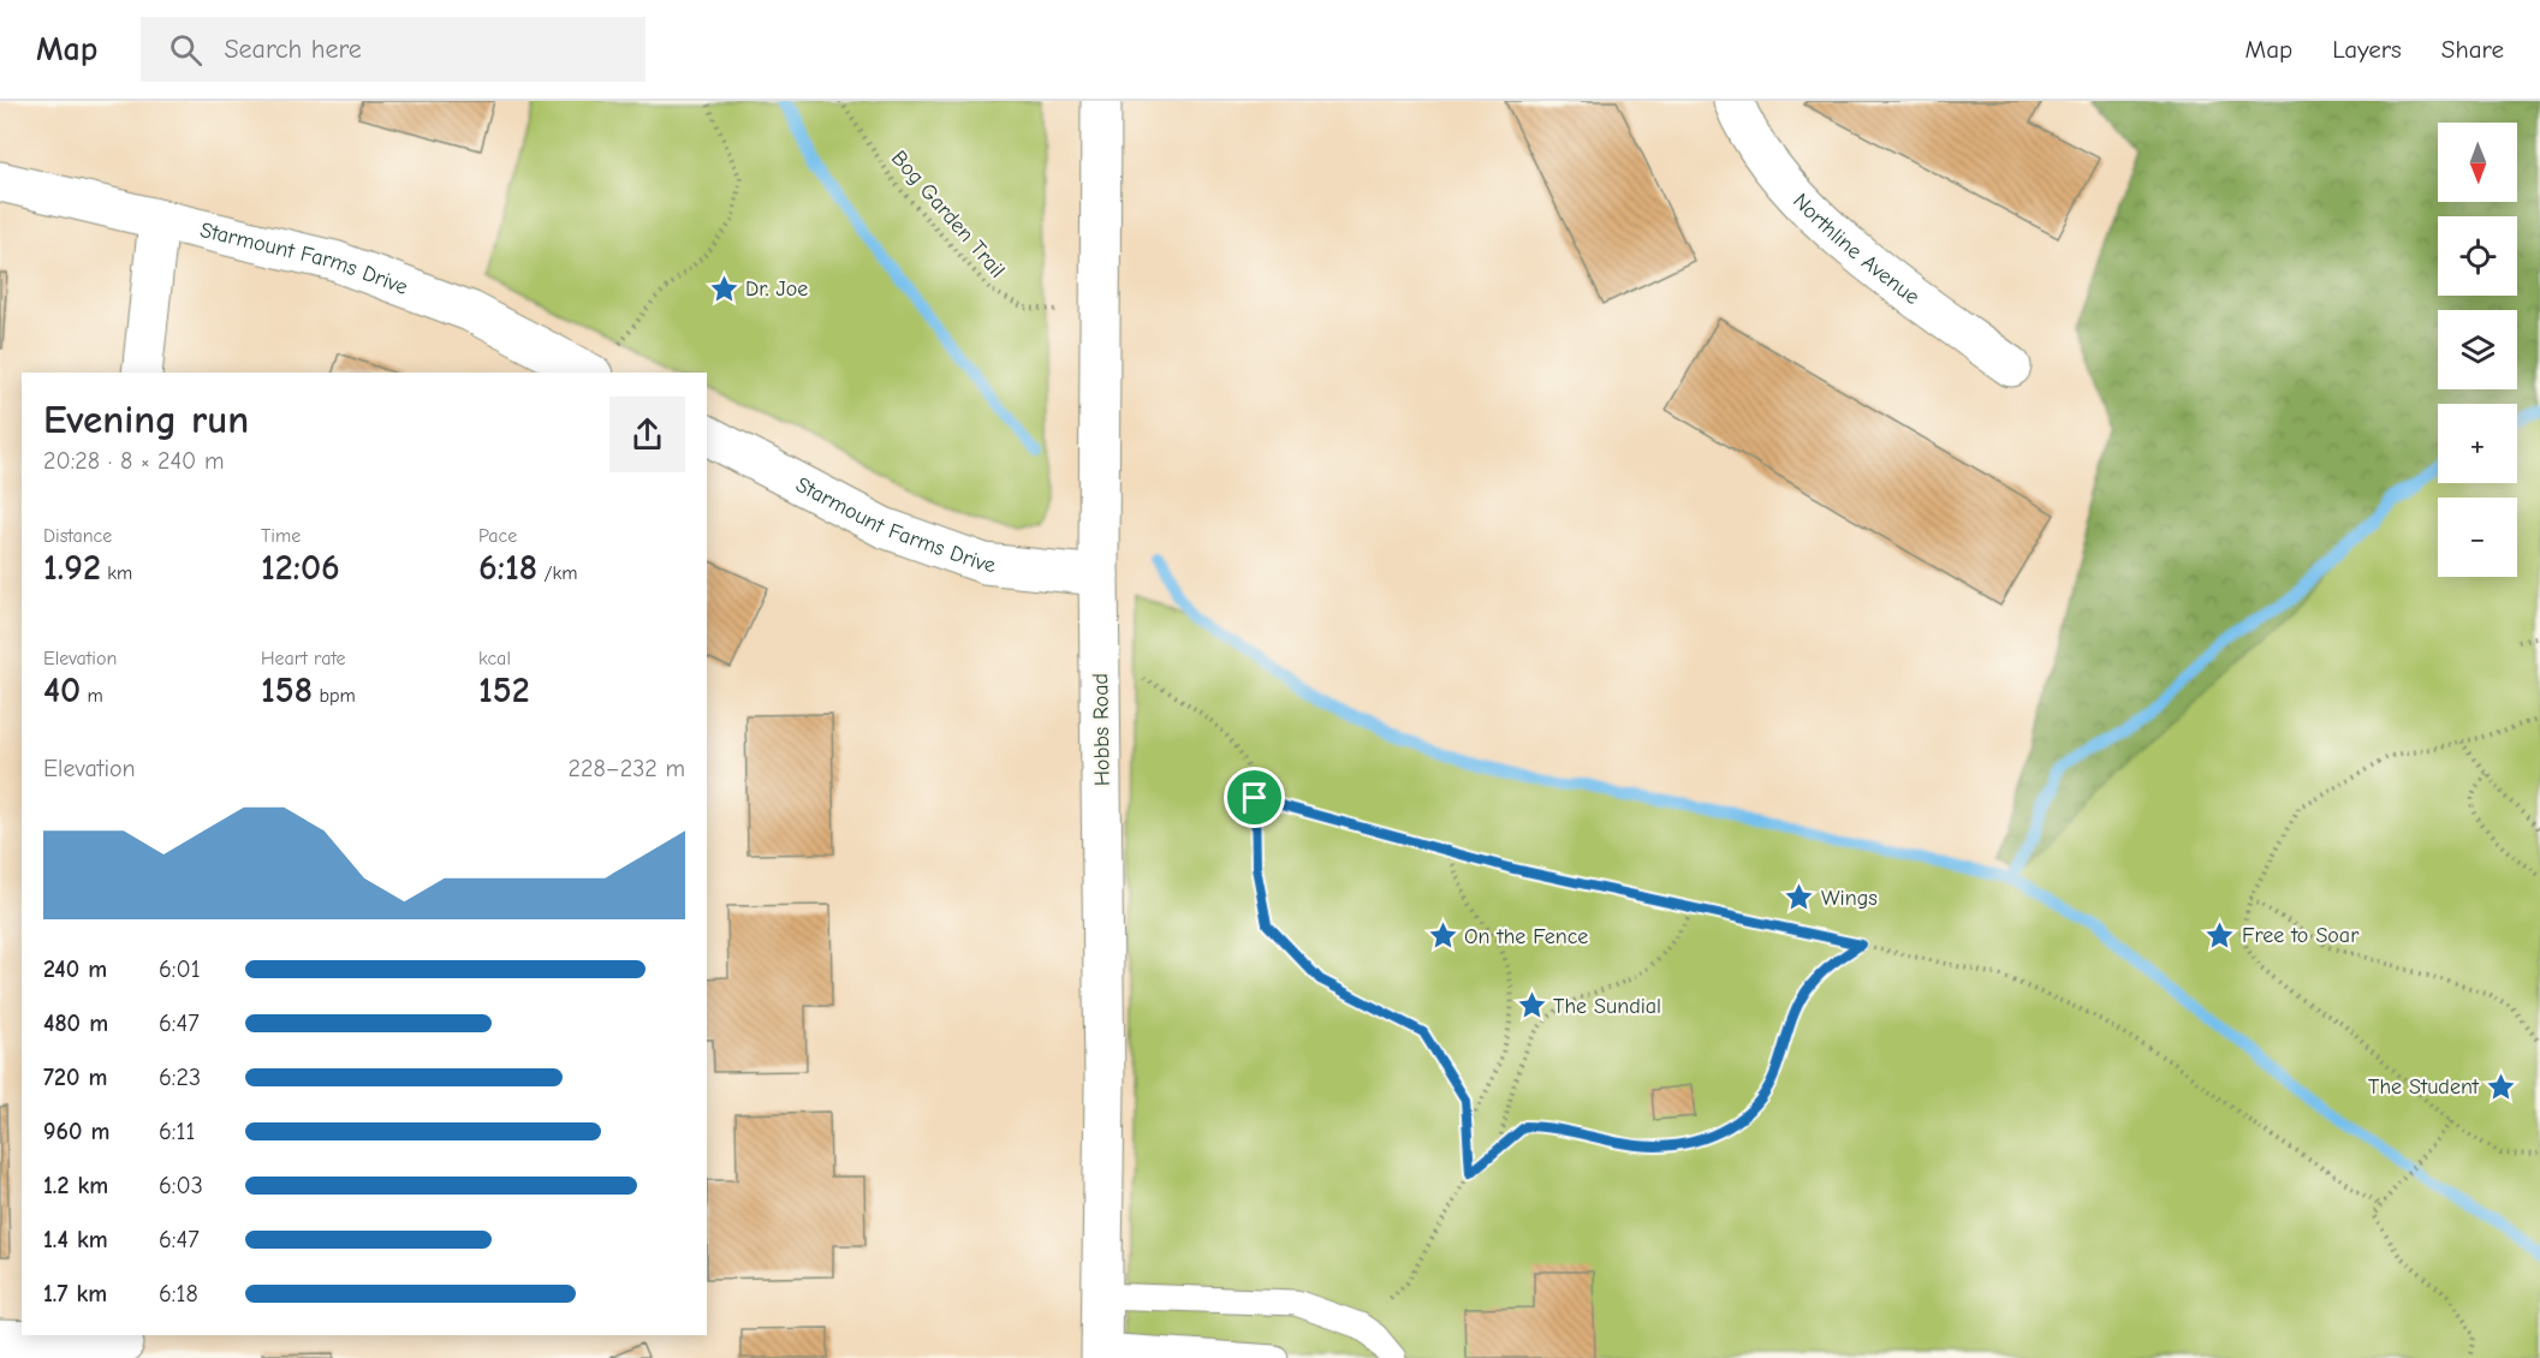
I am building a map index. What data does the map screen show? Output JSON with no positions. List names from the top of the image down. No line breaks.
{"streets":{"street":["Northline Avenue","Starmount Farms Drive","Hobbs Road"],"path":["Bog Garden Trail"]},"crossings":[["Bog Garden Trail","Hobbs Road"],["Starmount Farms Drive","Hobbs Road"]],"places":{"place":["Dr. Joe","Wings","Free to Soar","On the Fence","The Sundial","The Student"]},"north":"bottom","page":{"header":"Map","search":"Search here","nav":["Map","Layers","Share"],"map_buttons":["+","−"],"heading":["Evening run","20:28 · 8 × 240 m"],"stats":[["Distance","1.92 km"],["Time","12:06"],["Pace","6:18 /km"],["Elevation","40 m"],["Heart rate","158 bpm"],["kcal","152"]],"chart":["Elevation","228–232 m"],"list":[{"name":"240 m","note":"6:01"},{"name":"480 m","note":"6:47"},{"name":"720 m","note":"6:23"},{"name":"960 m","note":"6:11"},{"name":"1.2 km","note":"6:03"},{"name":"1.4 km","note":"6:47"},{"name":"1.7 km","note":"6:18"}]}}
